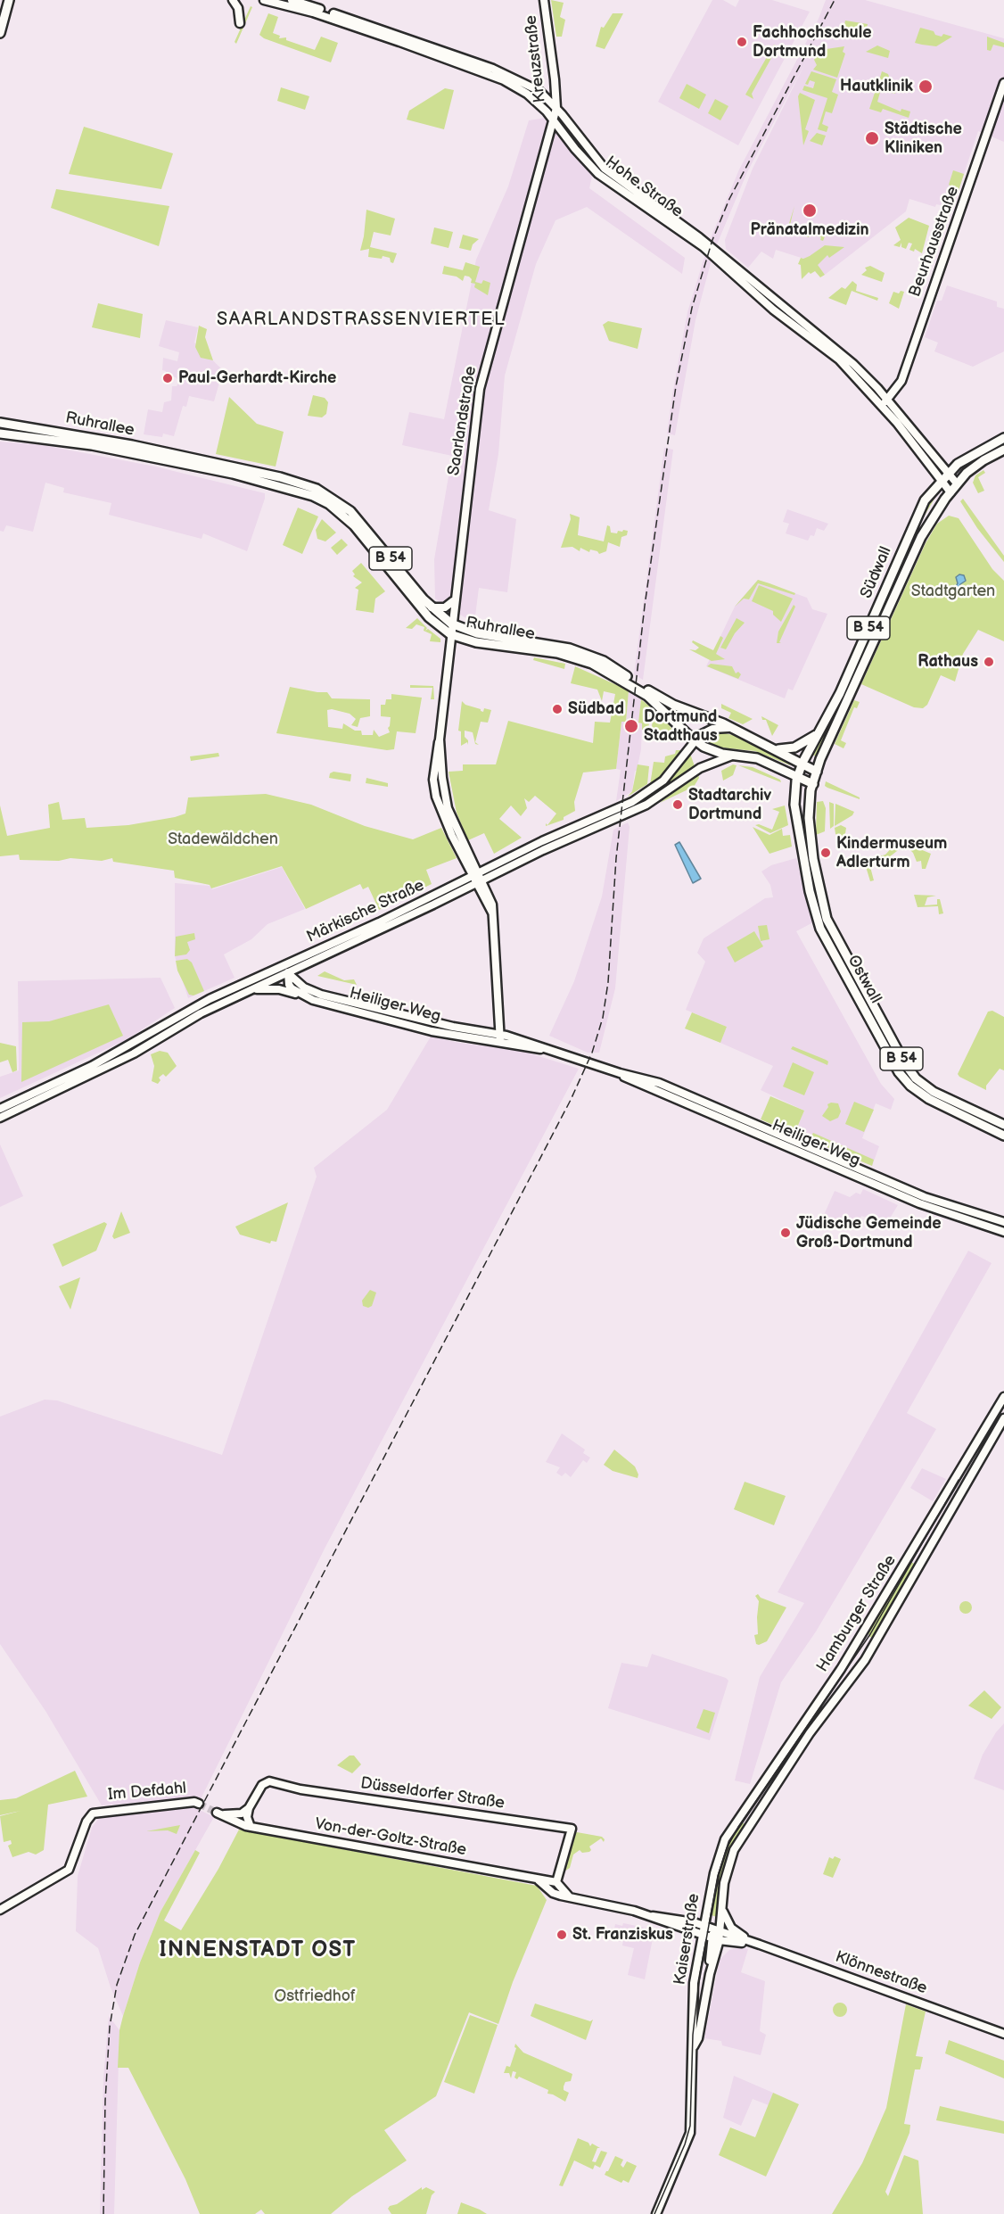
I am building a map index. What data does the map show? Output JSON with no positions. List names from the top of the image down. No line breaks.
{"streets":{"main road":["Kreuzstraße","Hohe Straße","Beurhausstraße","Saarlandstraße","Ruhrallee","B 54","Südwall","Märkische Straße","Ostwall","Heiliger Weg","Hamburger Straße","Im Defdahl","Düsseldorfer Straße","Von-der-Goltz-Straße","Kaiserstraße","Klönnestraße"]},"crossings":[["Kreuzstraße","Hohe Straße"],["Kreuzstraße","Saarlandstraße"],["Hohe Straße","Beurhausstraße"],["Hohe Straße","Saarlandstraße"],["Hohe Straße","B 54"],["Hohe Straße","Südwall"],["Saarlandstraße","Ruhrallee"],["Saarlandstraße","Märkische Straße"],["Ruhrallee","B 54"],["Ruhrallee","Südwall"],["Ruhrallee","Märkische Straße"],["Ruhrallee","Ostwall"],["B 54","Südwall"],["B 54","Ostwall"],["Südwall","Ostwall"],["Märkische Straße","Heiliger Weg"],["Hamburger Straße","Kaiserstraße"],["Düsseldorfer Straße","Von-der-Goltz-Straße"],["Von-der-Goltz-Straße","Klönnestraße"],["Kaiserstraße","Klönnestraße"]],"districts":["SAARLANDSTRASSENVIERTEL","INNENSTADT OST"],"parks":["Stadtgarten","Stadewäldchen","Ostfriedhof"],"places":["Fachhochschule Dortmund","Hautklinik","Städtische Kliniken","Pränatalmedizin","Paul-Gerhardt-Kirche","Rathaus","Südbad","Dortmund Stadthaus","Stadtarchiv Dortmund","Kindermuseum Adlerturm","Jüdische Gemeinde Groß-Dortmund","St. Franziskus"]}
